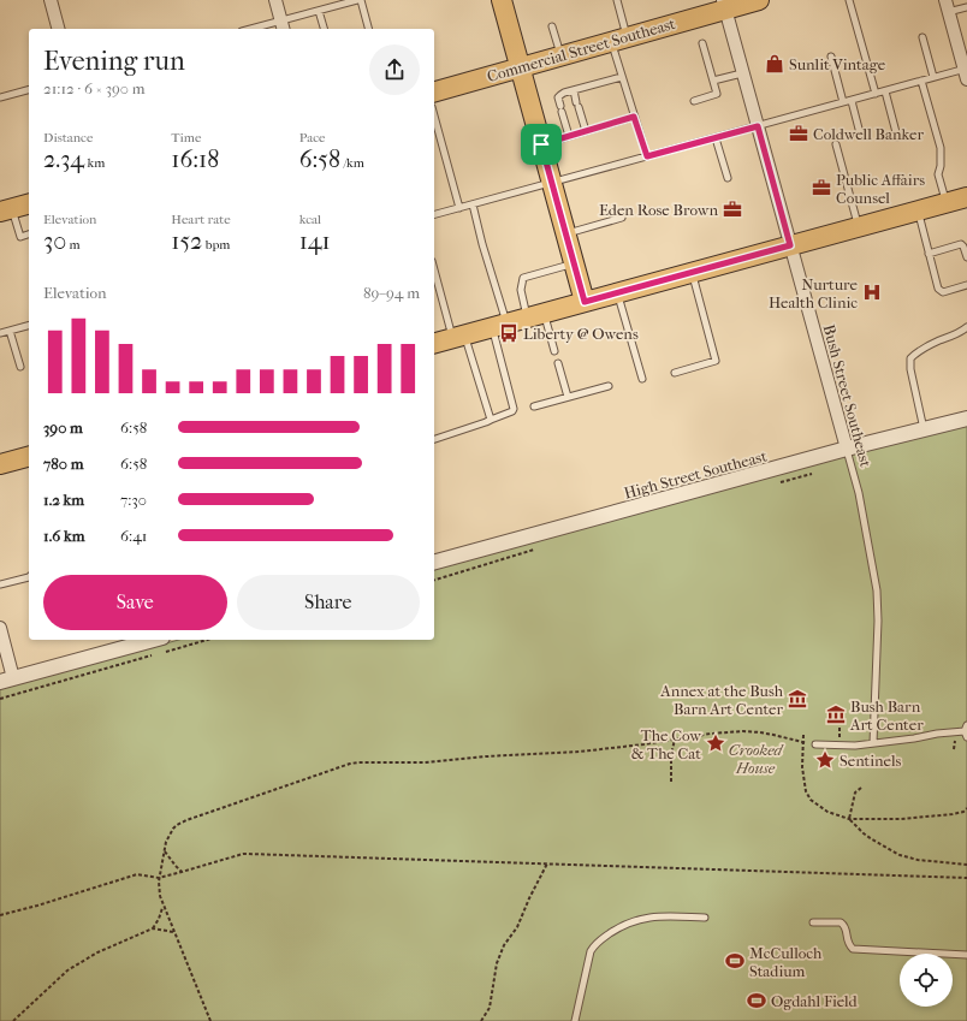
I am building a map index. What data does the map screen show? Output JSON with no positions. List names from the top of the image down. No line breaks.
{"streets":{"main road":["Commercial Street Southeast"],"street":["Bush Street Southeast","High Street Southeast"]},"crossings":[["Commercial Street Southeast","Bush Street Southeast"],["Bush Street Southeast","High Street Southeast"]],"parks":["Crooked House"],"places":{"shop":["Sunlit Vintage"],"office":["Coldwell Banker","Public Affairs Counsel","Eden Rose Brown"],"hospital":["Nurture Health Clinic"],"bus stop":["Liberty @ Owens"],"museum":["Annex at the Bush Barn Art Center","Bush Barn Art Center"],"place":["The Cow & The Cat","Sentinels"],"sports":["McCulloch Stadium","Ogdahl Field"]},"page":{"heading":["Evening run","21:12 · 6 × 390 m"],"stats":[["Distance","2.34 km"],["Time","16:18"],["Pace","6:58 /km"],["Elevation","30 m"],["Heart rate","152 bpm"],["kcal","141"]],"chart":["Elevation","89–94 m"],"list":[{"name":"390 m","note":"6:58"},{"name":"780 m","note":"6:58"},{"name":"1.2 km","note":"7:30"},{"name":"1.6 km","note":"6:41"}],"buttons":["Save","Share"]}}
